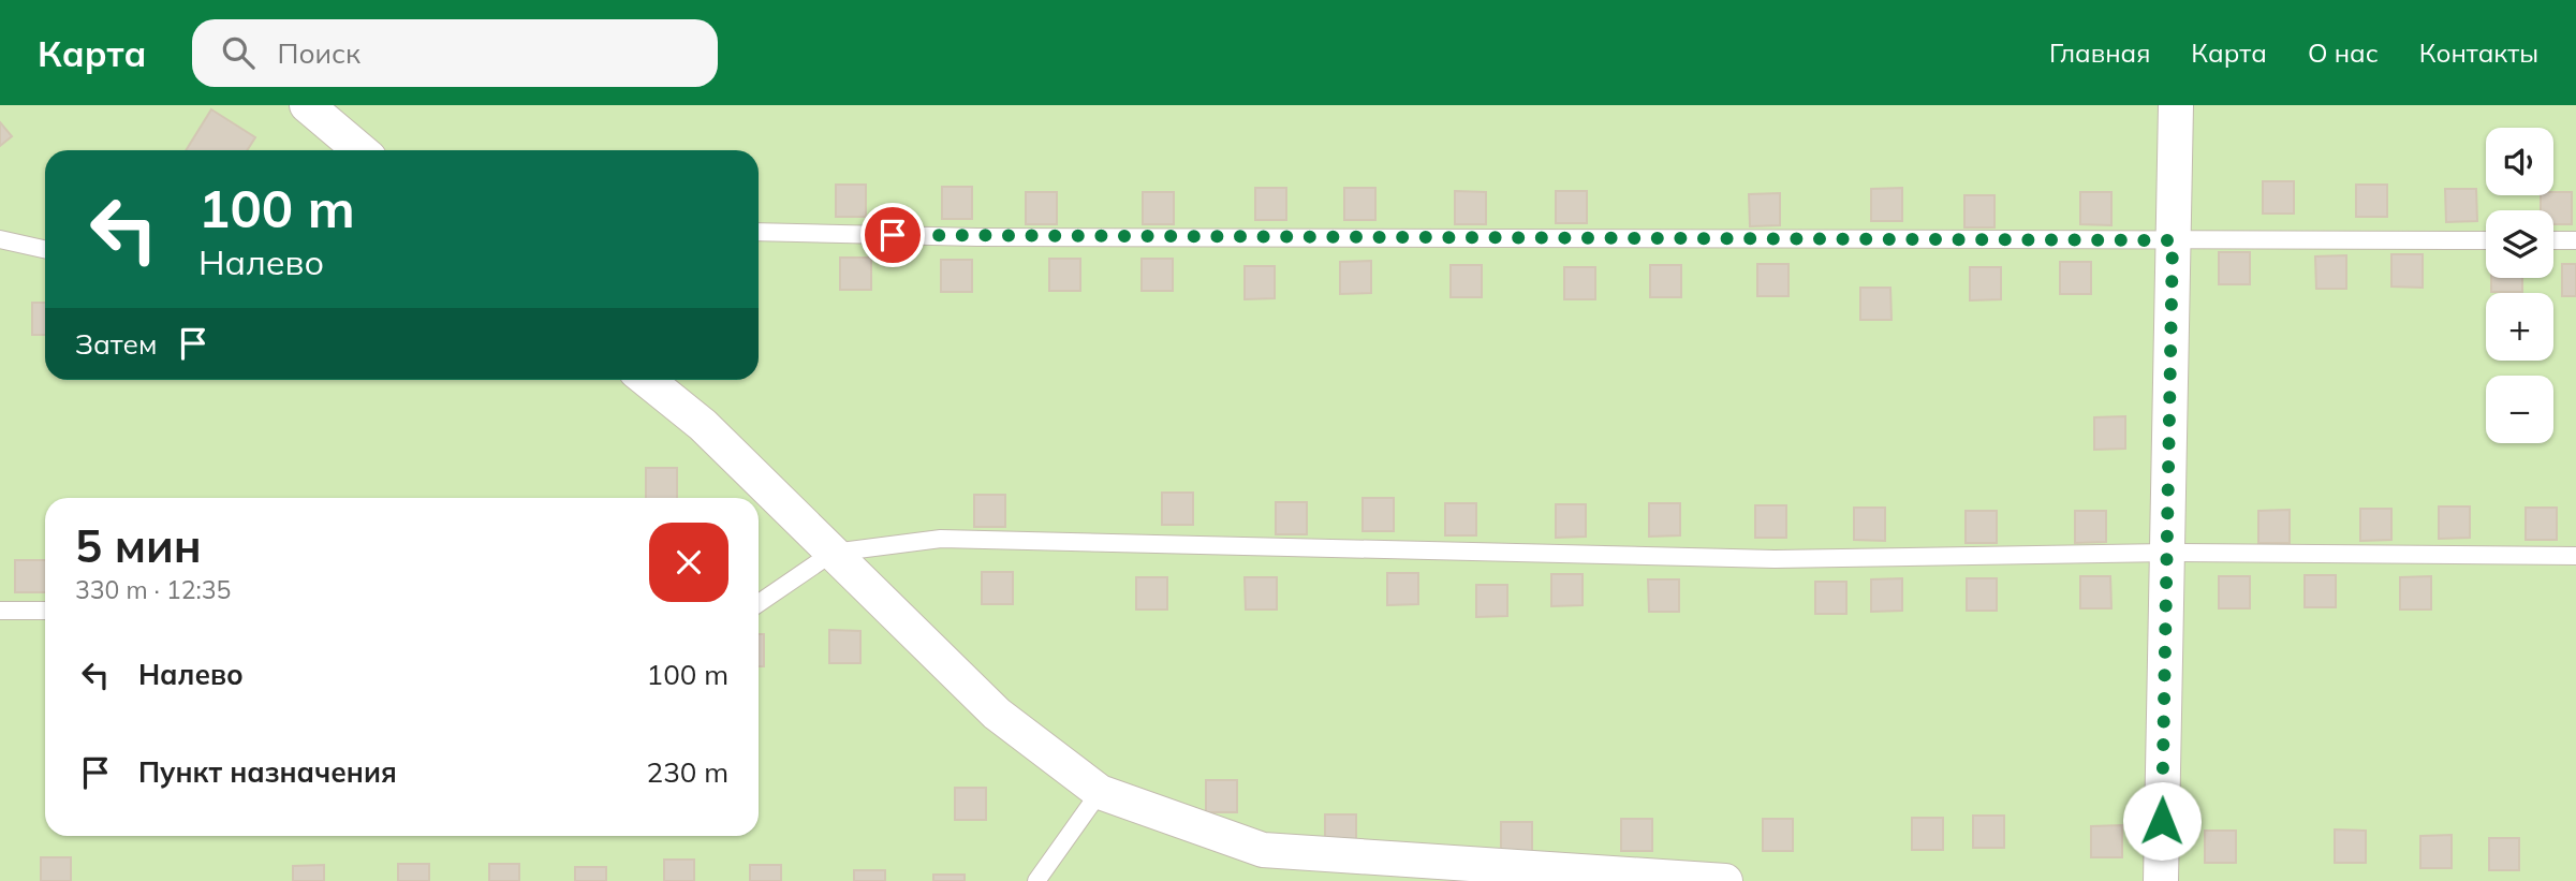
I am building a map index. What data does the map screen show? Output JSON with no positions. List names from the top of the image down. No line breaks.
{"page":{"header":"Карта","search":"Поиск","nav":["Главная","Карта","О нас","Контакты"],"map_buttons":["+","−"],"turn":["100 m","Налево"],"then":"Затем","heading":["5 мин","330 m · 12:35"],"list":[{"name":"Налево","value":"100 m"},{"name":"Пункт назначения","value":"230 m"}]}}
